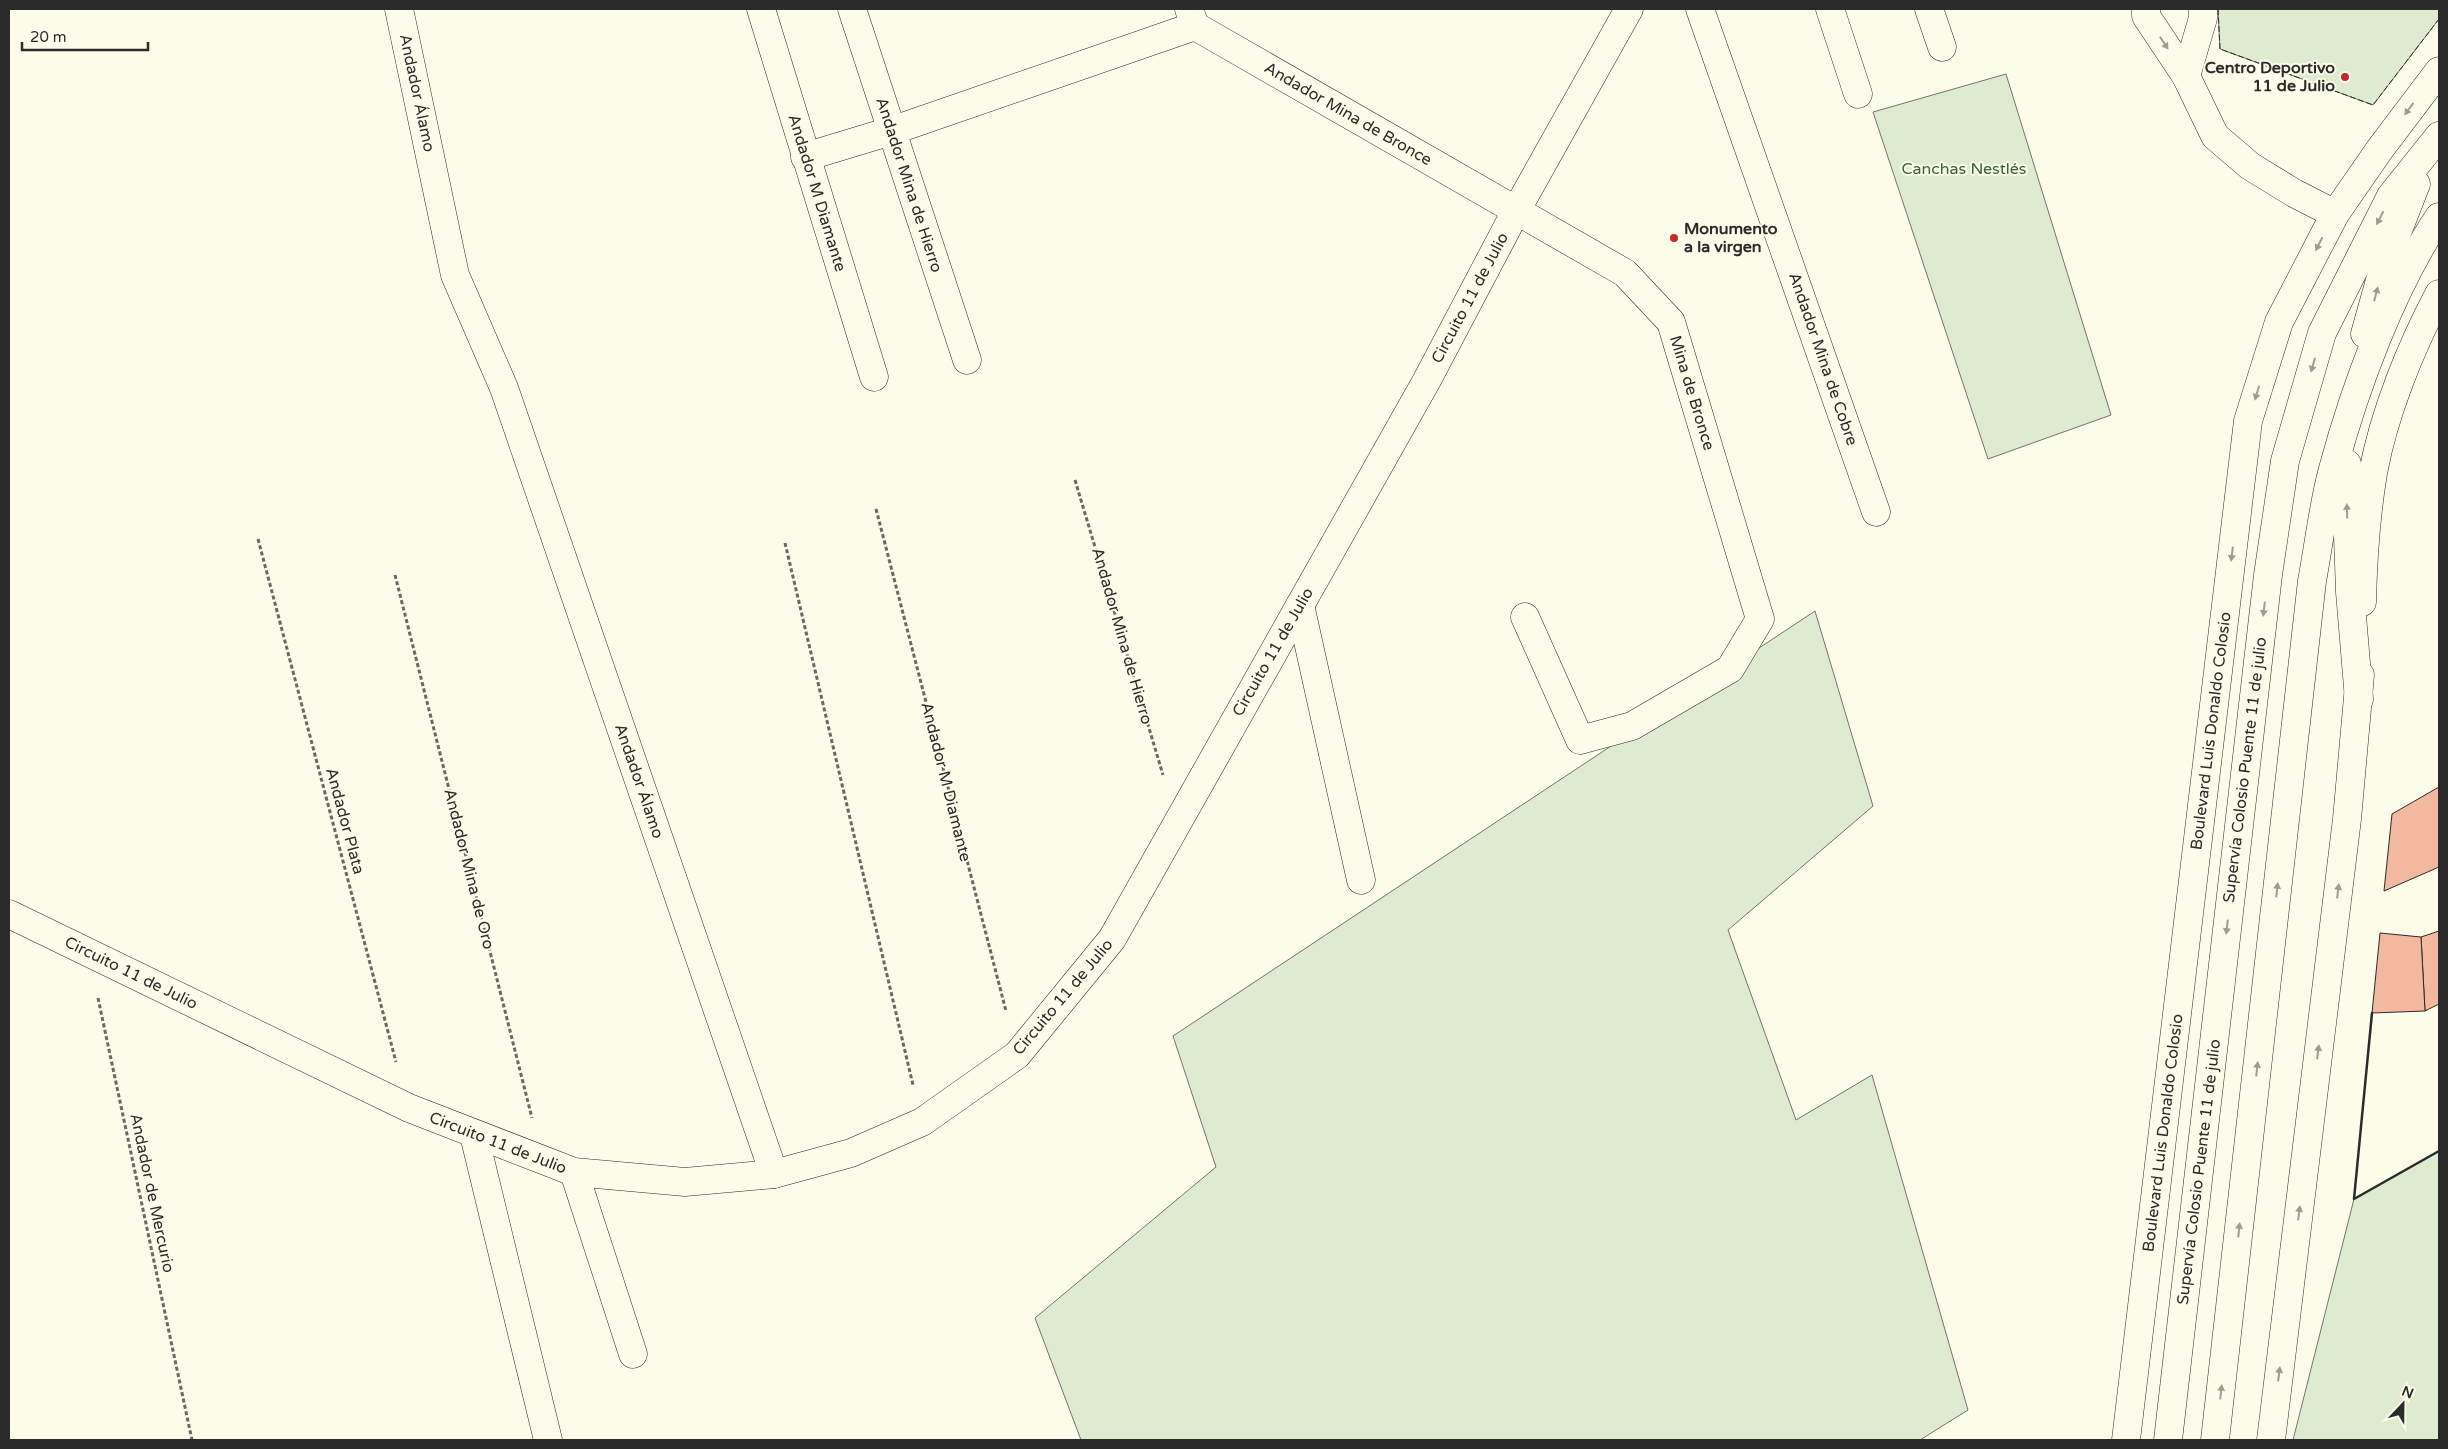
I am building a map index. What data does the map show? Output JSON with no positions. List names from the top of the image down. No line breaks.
{"streets":{"street":["Andador Álamo","Andador Mina de Bronce","Andador Mina de Hierro","Andador M Diamante","Circuito 11 de Julio","Andador Mina de Cobre","Mina de Bronce","Boulevard Luis Donaldo Colosio","Supervía Colosio Puente 11 de julio"],"path":["Andador Plata","Andador Mina de Oro","Andador de Mercurio"]},"crossings":[["Andador Álamo","Circuito 11 de Julio"],["Andador Mina de Bronce","Circuito 11 de Julio"],["Andador Mina de Bronce","Mina de Bronce"],["Andador M Diamante","Circuito 11 de Julio"],["Circuito 11 de Julio","Mina de Bronce"],["Circuito 11 de Julio","Andador Plata"],["Circuito 11 de Julio","Andador Mina de Oro"],["Circuito 11 de Julio","Andador de Mercurio"]],"parks":["Canchas Nestlés"],"places":["Centro Deportivo 11 de Julio","Monumento a la virgen"],"scale_bar":"20 m","north":"top"}
